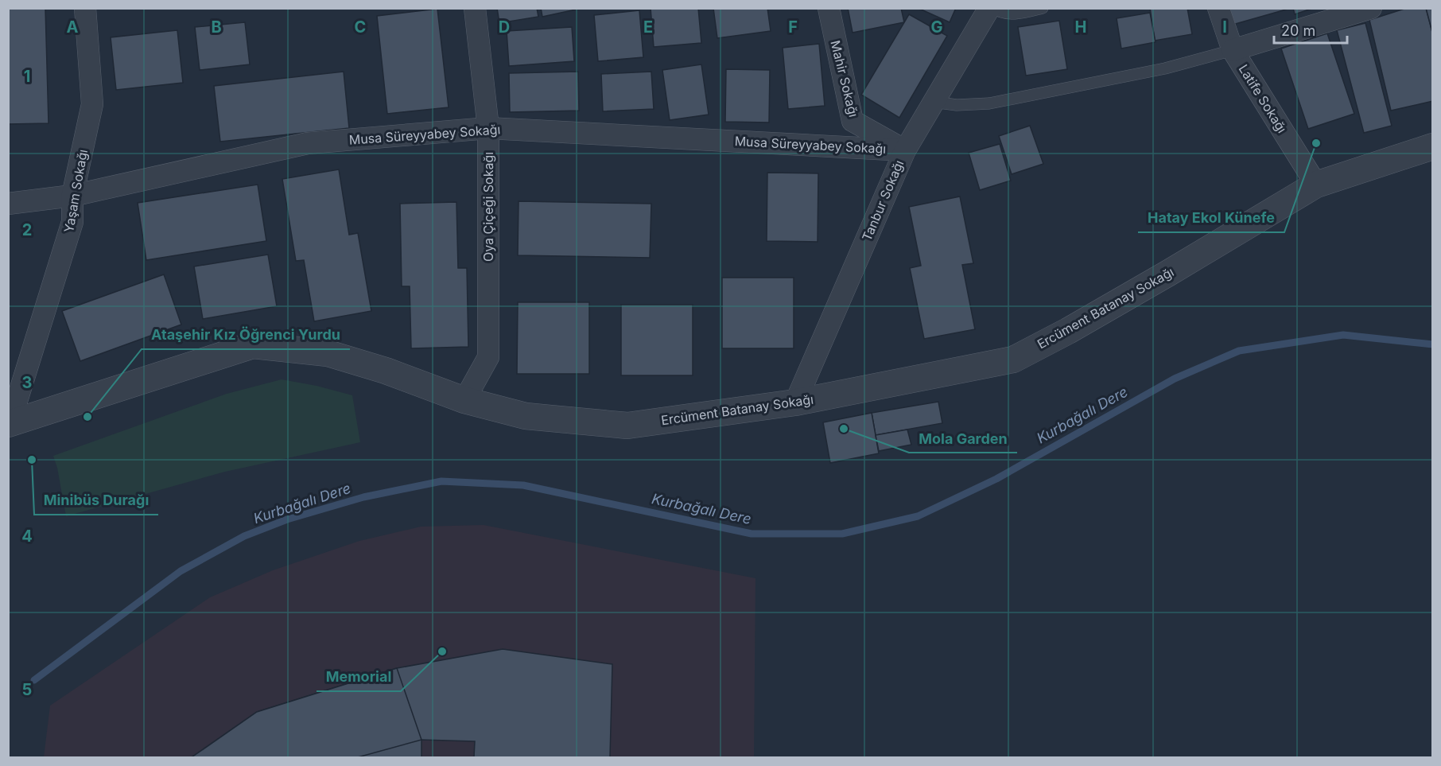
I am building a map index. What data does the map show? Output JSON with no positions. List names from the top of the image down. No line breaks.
{"streets":{"street":["Mahir Sokağı","Latife Sokağı","Musa Süreyyabey Sokağı","Yaşam Sokağı","Tanbur Sokağı","Oya Çiçeği Sokağı","Ercüment Batanay Sokağı"]},"crossings":[["Mahir Sokağı","Musa Süreyyabey Sokağı"],["Mahir Sokağı","Tanbur Sokağı"],["Latife Sokağı","Ercüment Batanay Sokağı"],["Musa Süreyyabey Sokağı","Yaşam Sokağı"],["Musa Süreyyabey Sokağı","Tanbur Sokağı"],["Musa Süreyyabey Sokağı","Oya Çiçeği Sokağı"],["Yaşam Sokağı","Ercüment Batanay Sokağı"],["Tanbur Sokağı","Ercüment Batanay Sokağı"],["Oya Çiçeği Sokağı","Ercüment Batanay Sokağı"]],"water":["Kurbağalı Dere"],"places":["Hatay Ekol Künefe","Ataşehi̇r Kız Öğrenci̇ Yurdu","Mola Garden","Minibüs Durağı","Memorial"],"scale_bar":"20 m","grid":{"columns":["A","B","C","D","E","F","G","H","I"],"rows":["1","2","3","4","5"]}}
